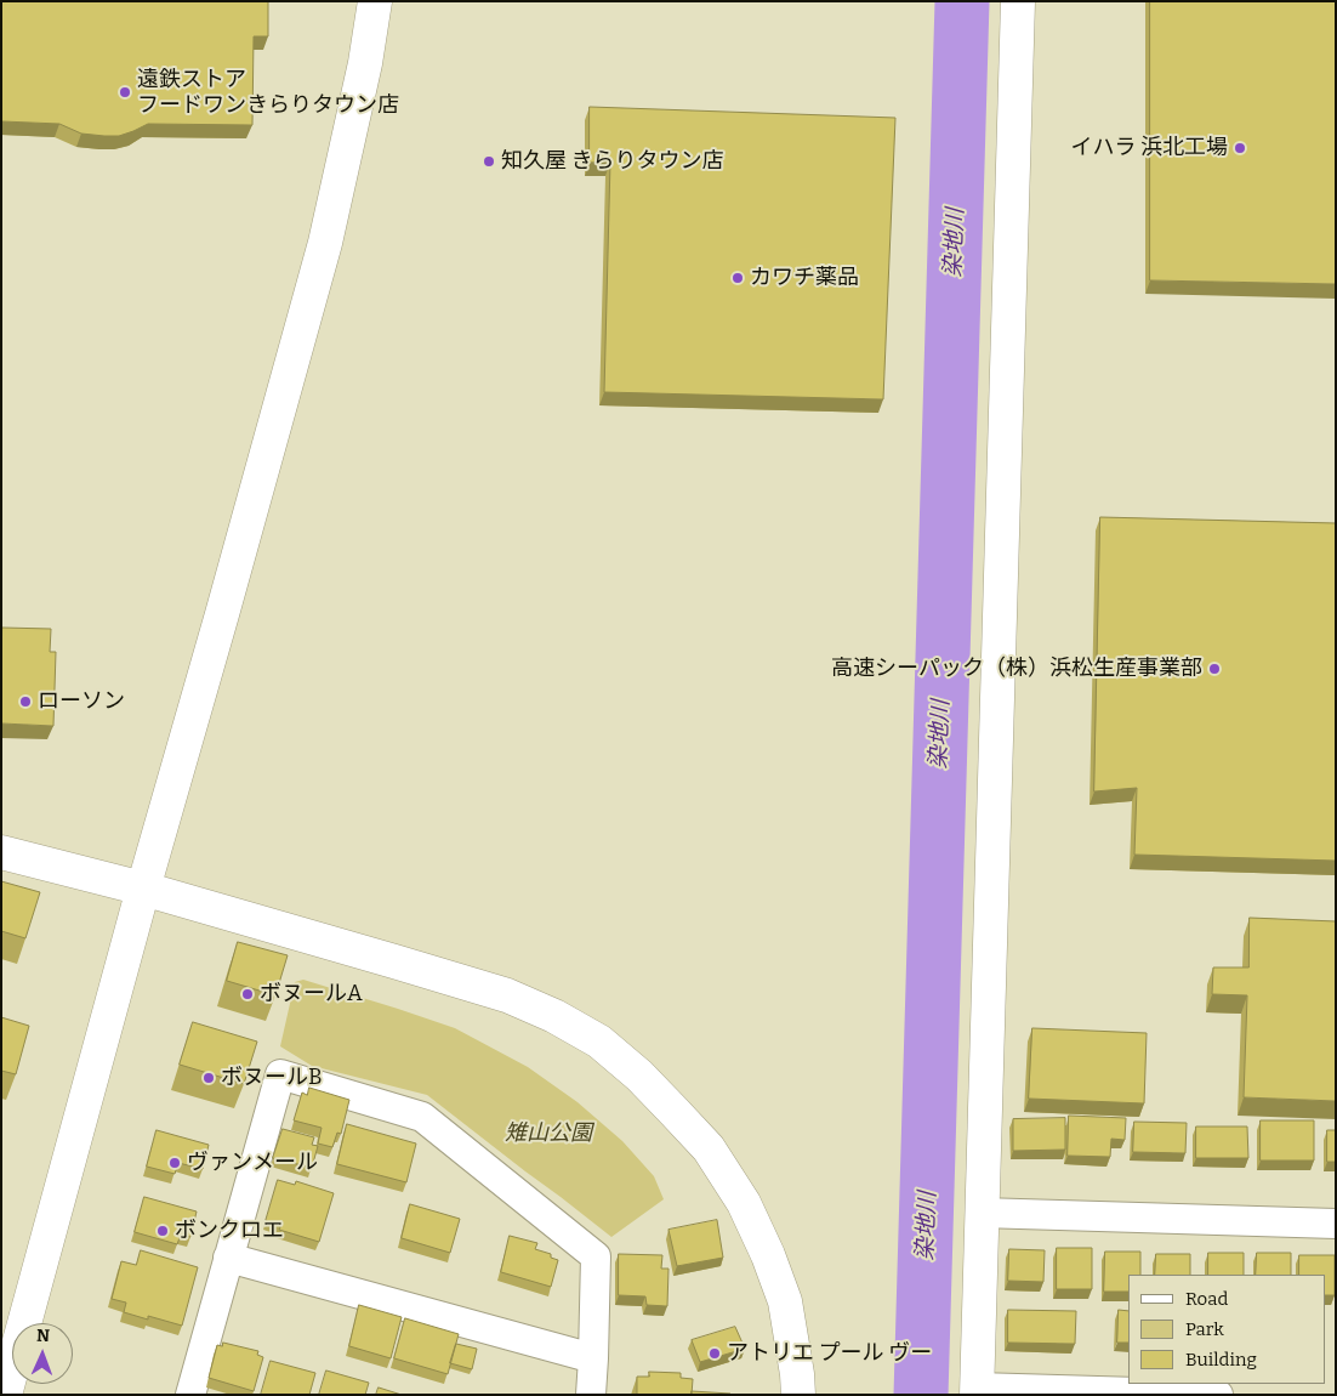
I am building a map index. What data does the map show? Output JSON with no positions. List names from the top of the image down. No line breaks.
{"water":["染地川"],"parks":["雉山公園"],"places":["遠鉄ストア フードワンきらりタウン店","イハラ 浜北工場","知久屋 きらりタウン店","カワチ薬品","高速シーパック（株）浜松生産事業部","ローソン","ボヌールA","ボヌールB","ヴァンメール","ボンクロエ","アトリエ プール ヴー"],"legend":["Road","Park","Building"],"north":"top"}
